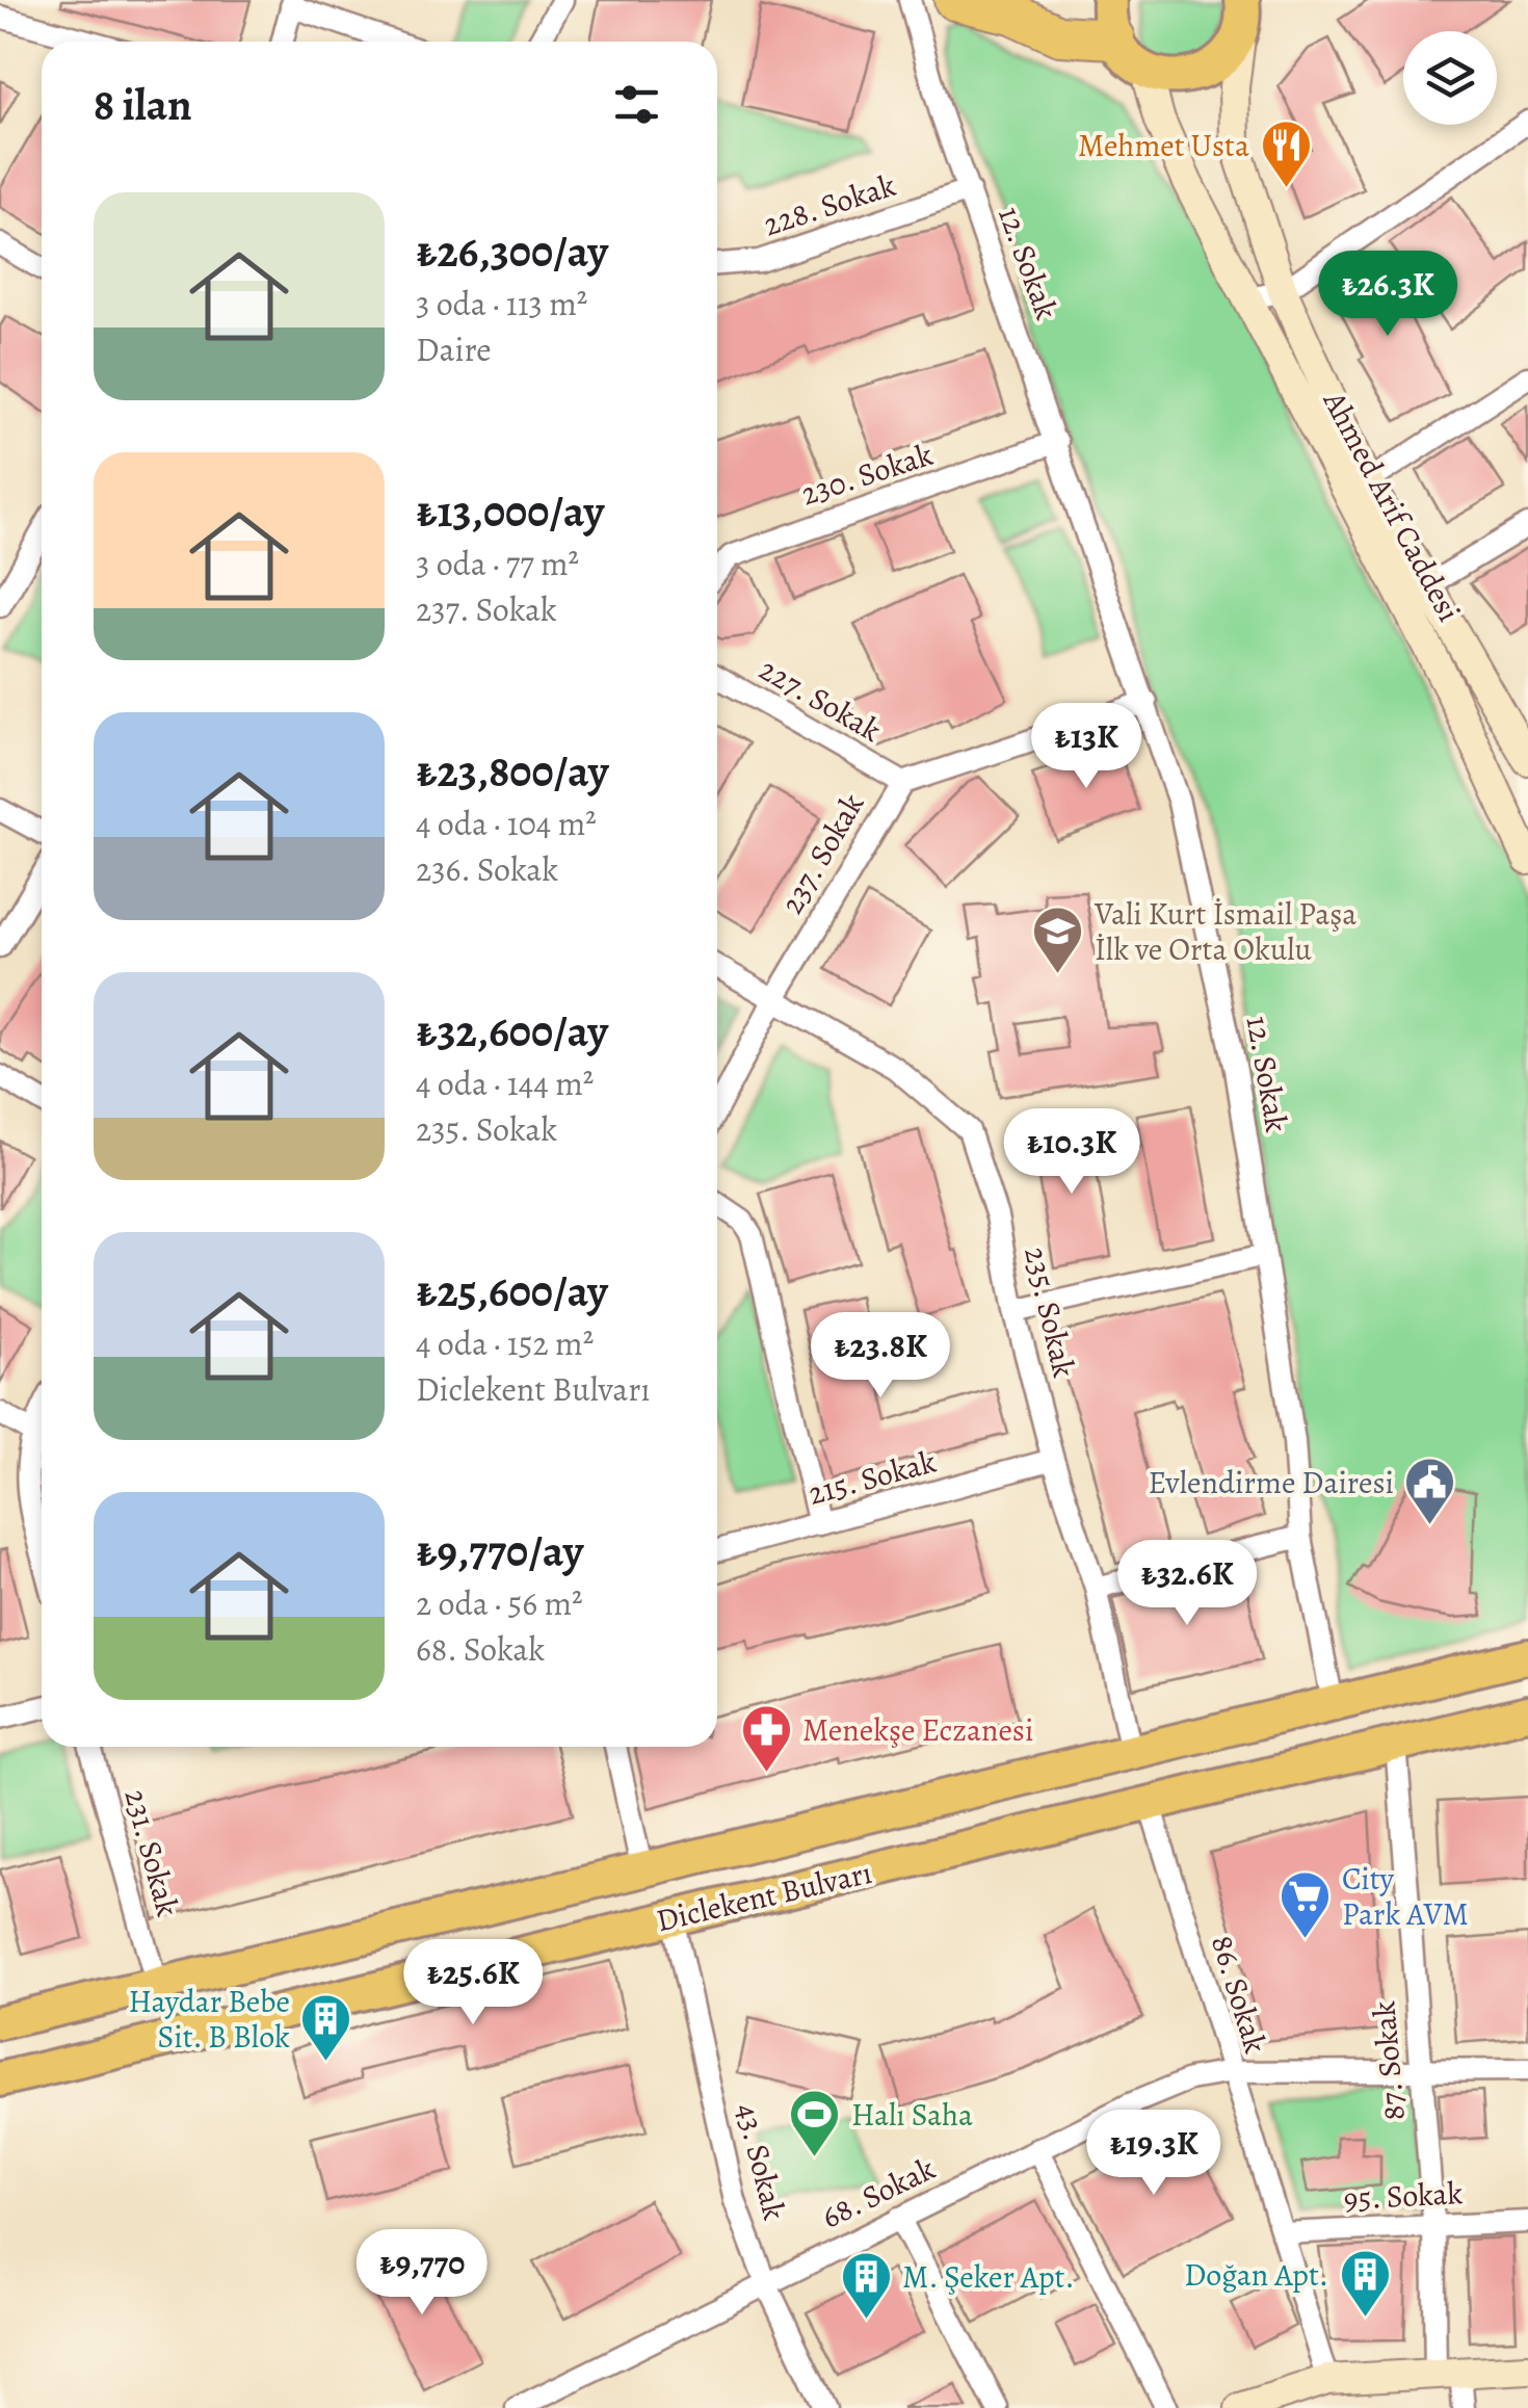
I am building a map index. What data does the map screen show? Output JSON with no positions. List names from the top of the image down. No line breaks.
{"streets":{"main road":["Ahmed Arif Caddesi","Diclekent Bulvarı"],"street":["228. Sokak","12. Sokak","230. Sokak","227. Sokak","237. Sokak","235. Sokak","215. Sokak","231. Sokak","86. Sokak","87. Sokak","43. Sokak","68. Sokak","95. Sokak"]},"crossings":[["228. Sokak","12. Sokak"],["12. Sokak","230. Sokak"],["12. Sokak","237. Sokak"],["12. Sokak","Diclekent Bulvarı"],["227. Sokak","237. Sokak"],["237. Sokak","235. Sokak"],["235. Sokak","215. Sokak"],["235. Sokak","Diclekent Bulvarı"],["231. Sokak","Diclekent Bulvarı"],["Diclekent Bulvarı","86. Sokak"],["Diclekent Bulvarı","87. Sokak"],["Diclekent Bulvarı","43. Sokak"],["86. Sokak","68. Sokak"],["86. Sokak","95. Sokak"],["87. Sokak","68. Sokak"],["87. Sokak","95. Sokak"],["43. Sokak","68. Sokak"]],"places":{"restaurant":["Mehmet Usta"],"school or university":["Vali Kurt İsmail Paşa İlk ve Orta Okulu"],"public building":["Evlendirme Dairesi"],"pharmacy":["Menekşe Eczanesi"],"supermarket":["City Park AVM"],"building":["Haydar Bebe Sit. B Blok","Doğan Apt.","M. Şeker Apt."],"sports":["Halı Saha"]},"page":{"heading":"8 ilan","list":[{"name":"₺26,300/ay","note":"3 oda · 113 m² · Daire"},{"name":"₺13,000/ay","note":"3 oda · 77 m² · 237. Sokak"},{"name":"₺23,800/ay","note":"4 oda · 104 m² · 236. Sokak"},{"name":"₺32,600/ay","note":"4 oda · 144 m² · 235. Sokak"},{"name":"₺25,600/ay","note":"4 oda · 152 m² · Diclekent Bulvarı"},{"name":"₺9,770/ay","note":"2 oda · 56 m² · 68. Sokak"}],"price":["₺26.3K","₺13K","₺10.3K","₺23.8K","₺32.6K","₺25.6K","₺19.3K","₺9,770"]}}
